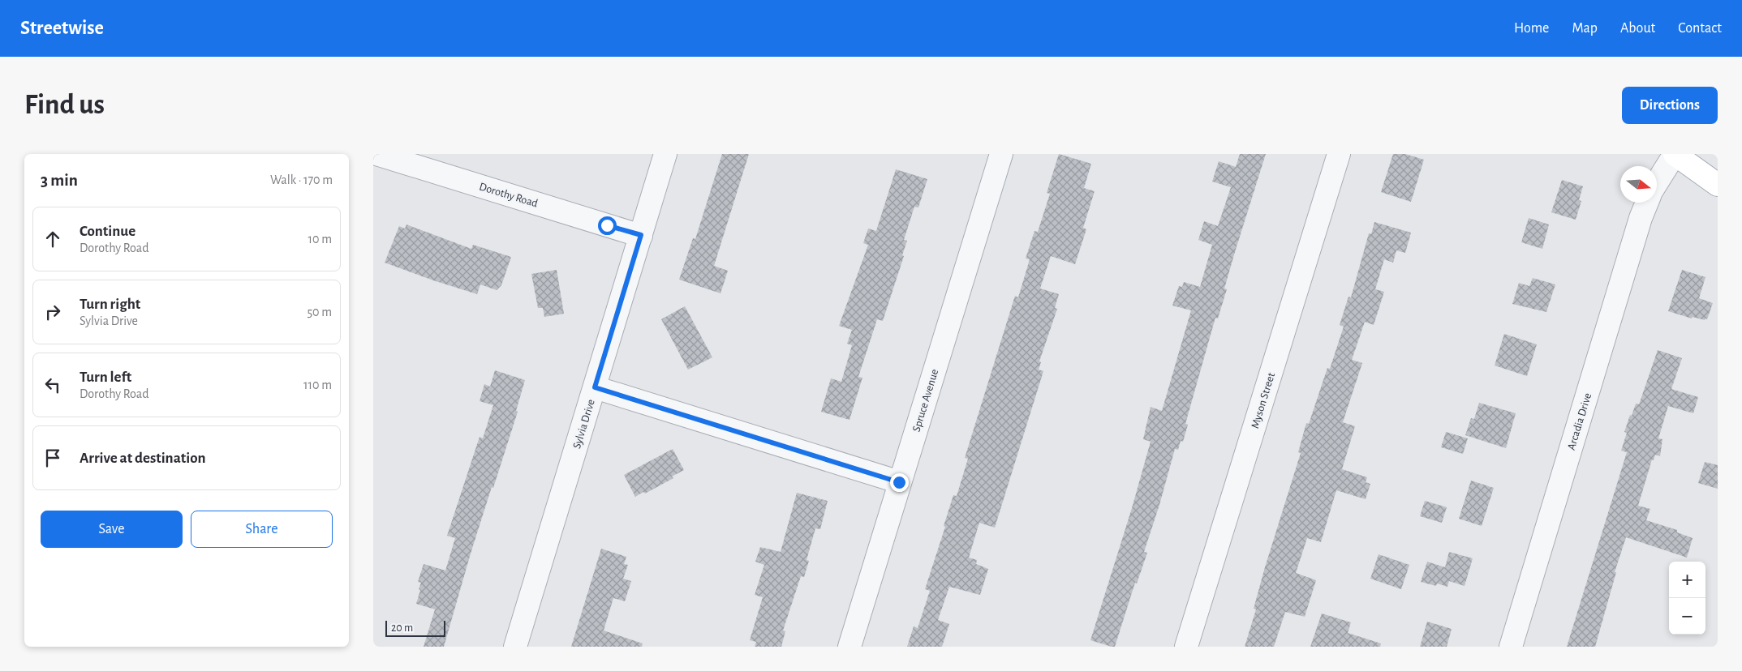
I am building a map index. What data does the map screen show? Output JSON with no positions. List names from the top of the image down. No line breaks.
{"streets":{"street":["Dorothy Road","Spruce Avenue","Myson Street","Arcadia Drive","Sylvia Drive"]},"crossings":[["Dorothy Road","Sylvia Drive"]],"scale_bar":"20 m","north":"right","page":{"header":"Streetwise","nav":["Home","Map","About","Contact"],"buttons":["Directions",["Save","Share"]],"title":"Find us","heading":["3 min","Walk · 170 m"],"list":[["Continue","Dorothy Road","10 m"],["Turn right","Sylvia Drive","50 m"],["Turn left","Dorothy Road","110 m"],"Arrive at destination"],"map_buttons":["+","−"],"scale":"20 m"}}
